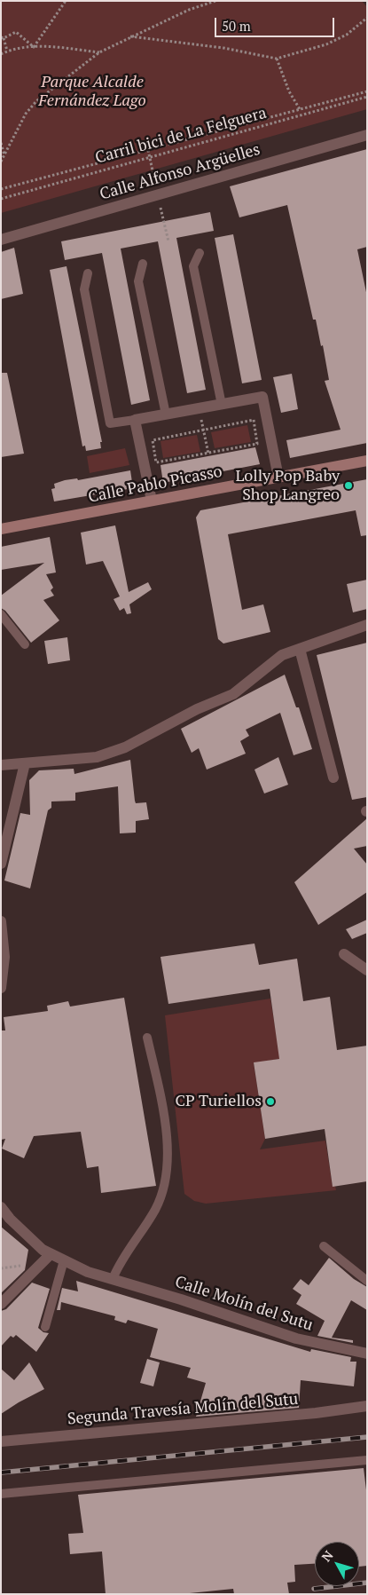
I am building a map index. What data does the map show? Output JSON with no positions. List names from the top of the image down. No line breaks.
{"streets":{"street":["Calle Alfonso Argüelles","Calle Pablo Picasso","Calle Molín del Sutu","Segunda Travesía Molín del Sutu"],"path":["Carril bici de La Felguera"]},"parks":["Parque Alcalde Fernández Lago"],"places":["Lolly Pop Baby Shop Langreo","CP Turiellos"],"scale_bar":"50 m","north":"top left"}
